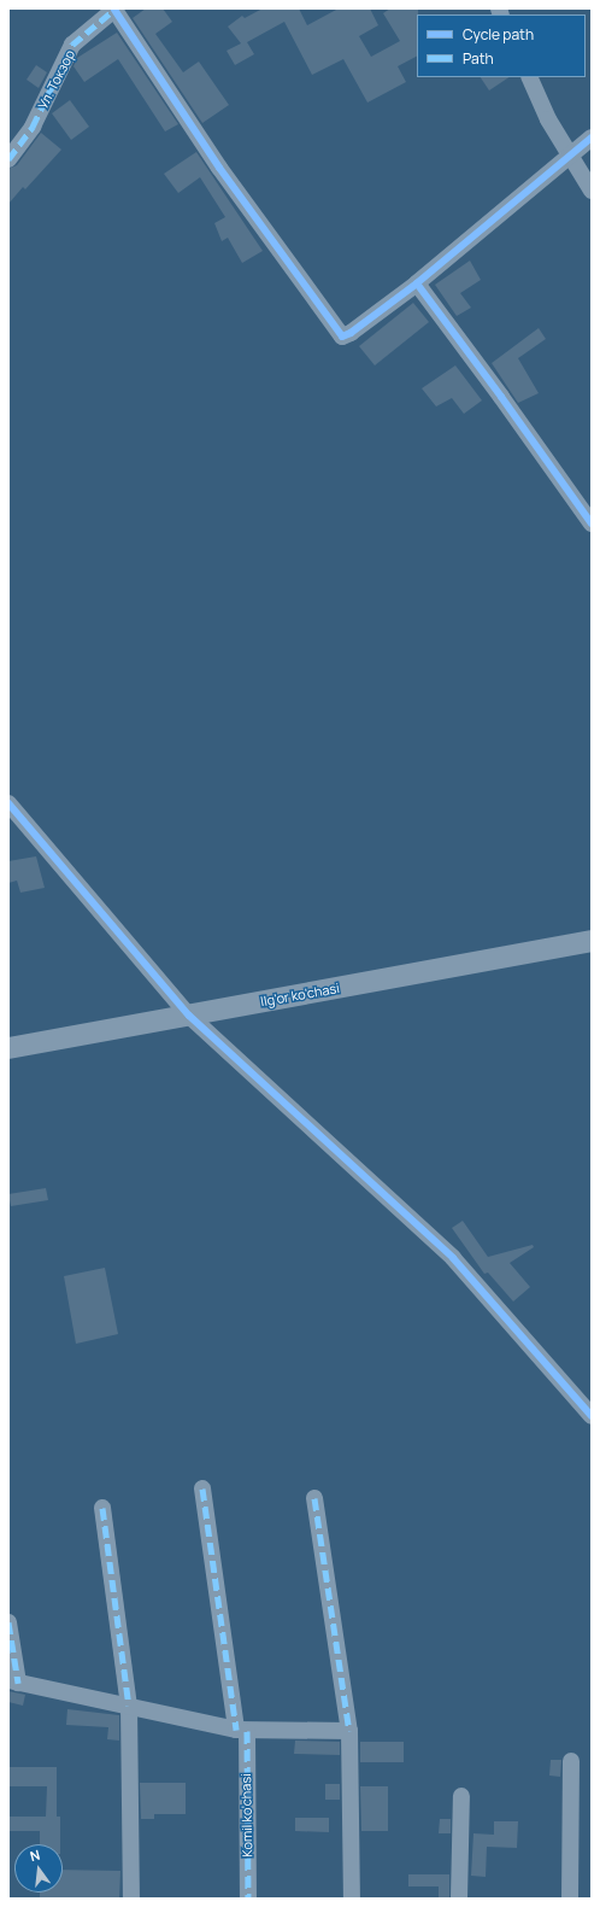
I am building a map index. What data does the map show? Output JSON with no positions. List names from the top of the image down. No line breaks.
{"streets":{"street":["Ул. Токзор","Ilg'or ko'chasi","Komil ko'chasi"]},"legend":["Cycle path","Path"],"north":"top"}
